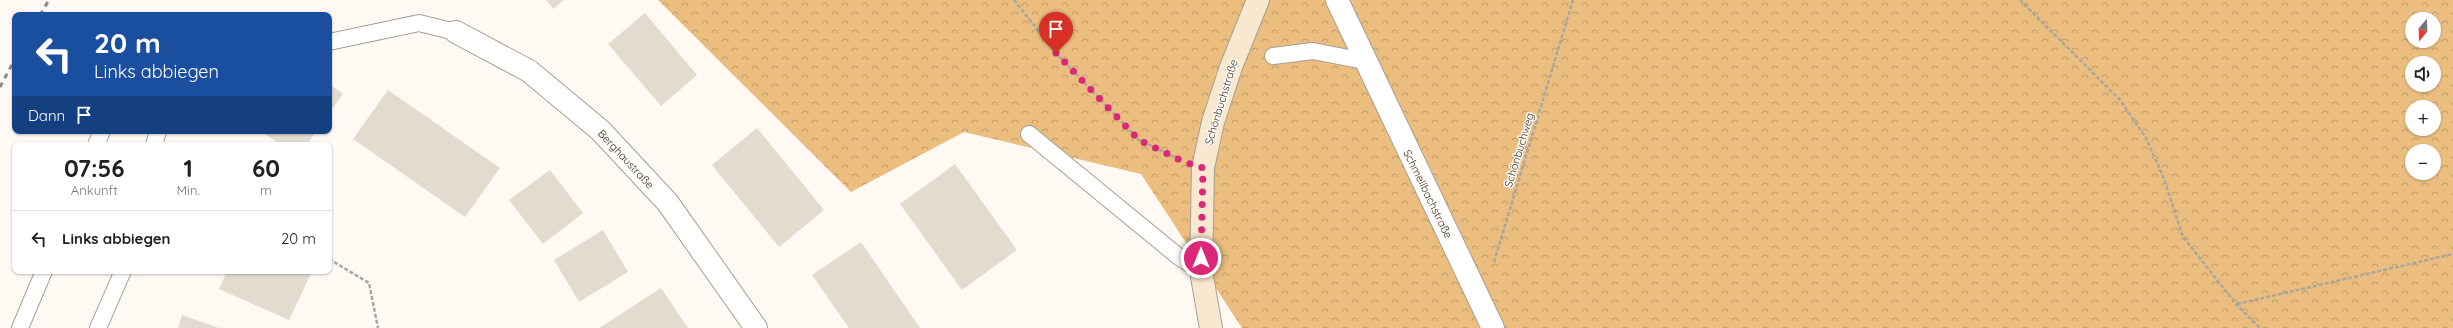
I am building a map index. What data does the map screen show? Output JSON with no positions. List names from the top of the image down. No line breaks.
{"streets":{"main road":["Schönbuchstraße"],"street":["Berghaustraße","Schmellbachstraße"],"path":["Schönbuchweg"]},"crossings":[["Schönbuchweg","Schmellbachstraße"]],"north":"bottom","page":{"map_buttons":["+","−"],"turn":["20 m","Links abbiegen"],"then":"Dann","eta":["07:56","Ankunft","1","Min.","60","m"],"list":[{"name":"Links abbiegen","value":"20 m"}]}}
